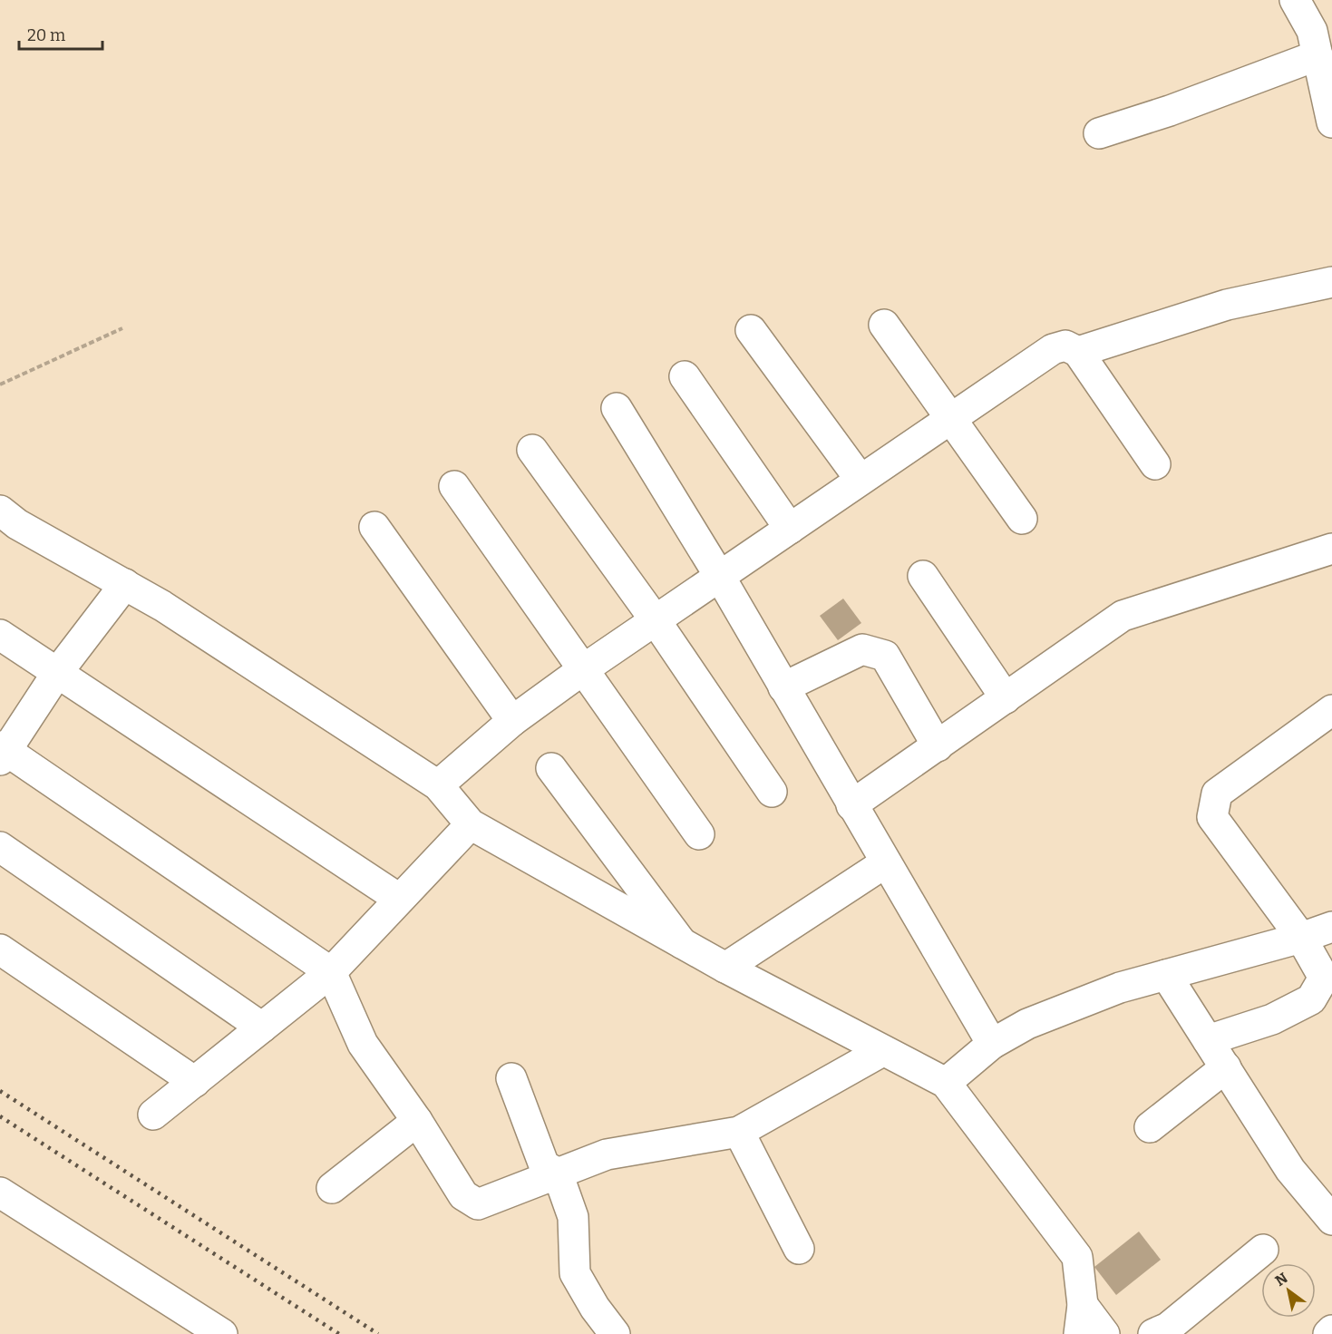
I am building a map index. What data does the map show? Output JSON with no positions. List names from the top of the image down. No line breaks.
{"scale_bar":"20 m","north":"top left"}
